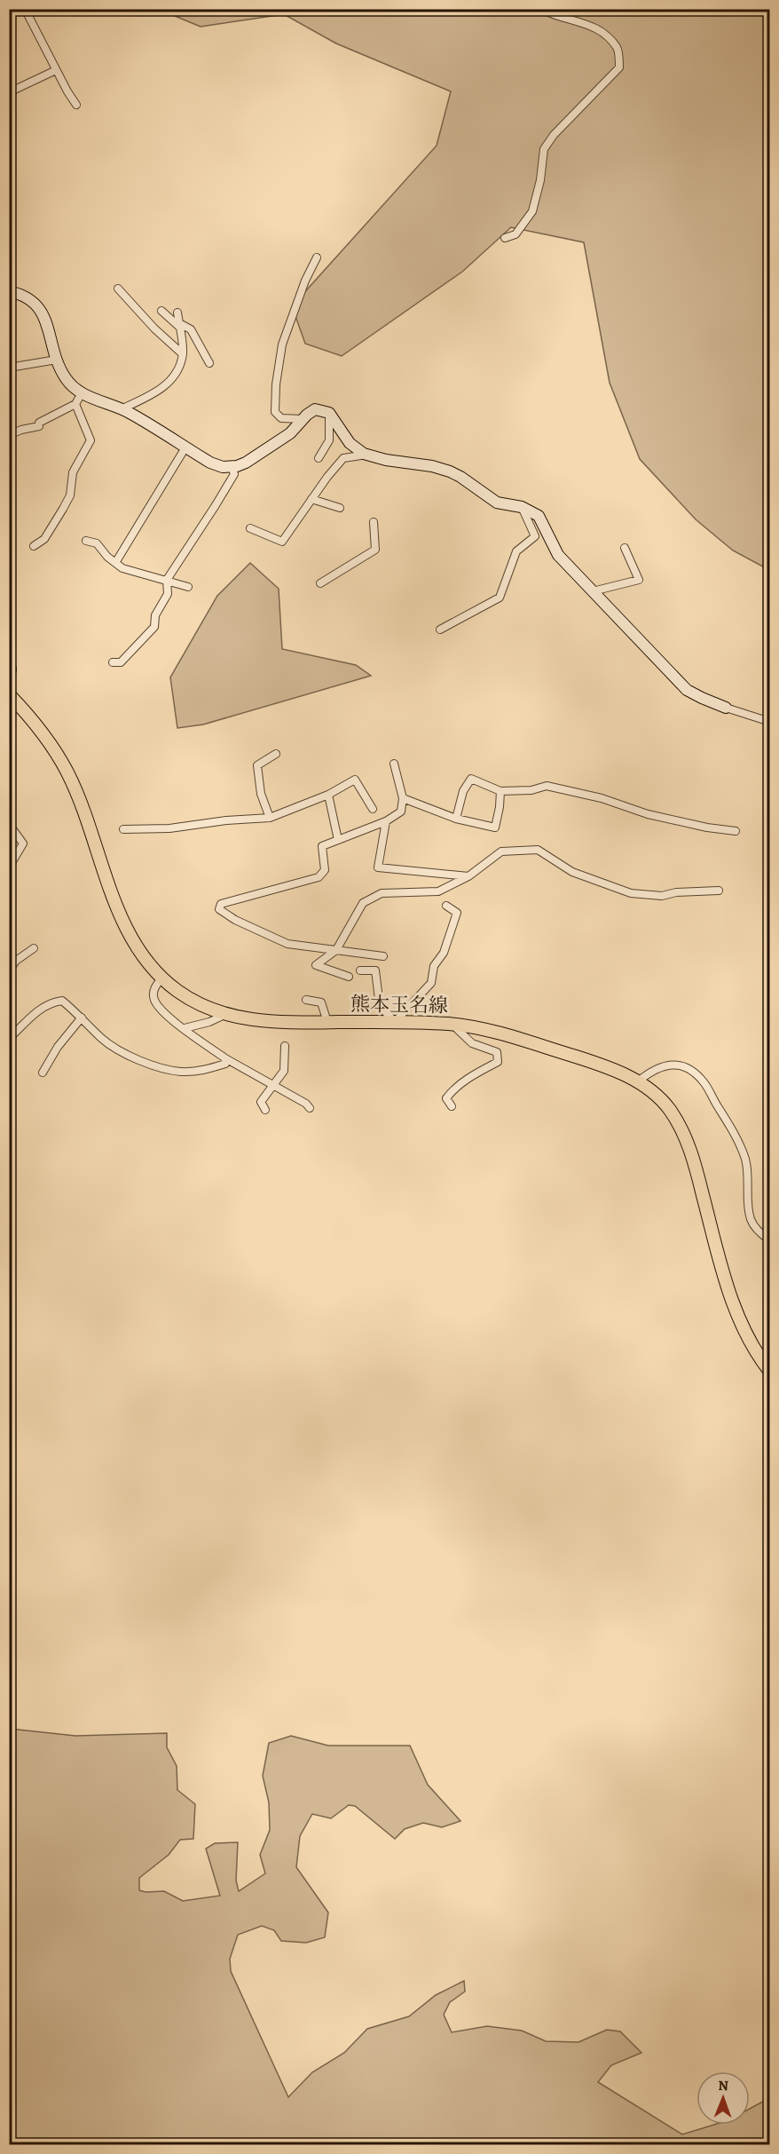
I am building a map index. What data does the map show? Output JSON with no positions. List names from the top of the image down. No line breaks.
{"streets":{"main road":["熊本玉名線"]},"north":"top"}
